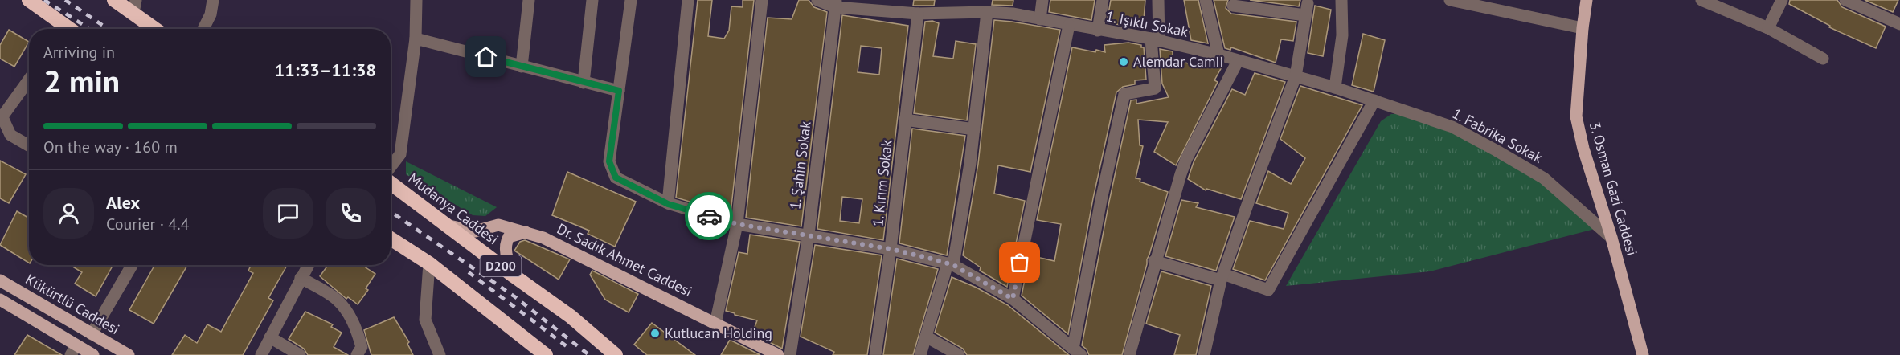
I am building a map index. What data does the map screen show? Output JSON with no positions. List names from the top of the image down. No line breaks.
{"streets":{"highway":["Mudanya Caddesi","D200"],"main road":["3. Osman Gazi Caddesi","Dr. Sadık Ahmet Caddesi","Kükürtlü Caddesi"],"street":["1. Işıklı Sokak","1. Fabrika Sokak","1. Şahin Sokak","1. Kırım Sokak"]},"crossings":[["1. Işıklı Sokak","1. Fabrika Sokak"],["1. Işıklı Sokak","1. Şahin Sokak"],["1. Işıklı Sokak","1. Kırım Sokak"],["1. Fabrika Sokak","3. Osman Gazi Caddesi"],["Mudanya Caddesi","Dr. Sadık Ahmet Caddesi"]],"places":["Alemdar Camii","Kutlucan Holding"],"page":{"heading":["2 min","Arriving in","11:33–11:38"],"panel":["Alex","Courier · 4.4"],"bar":"On the way · 160 m"}}
